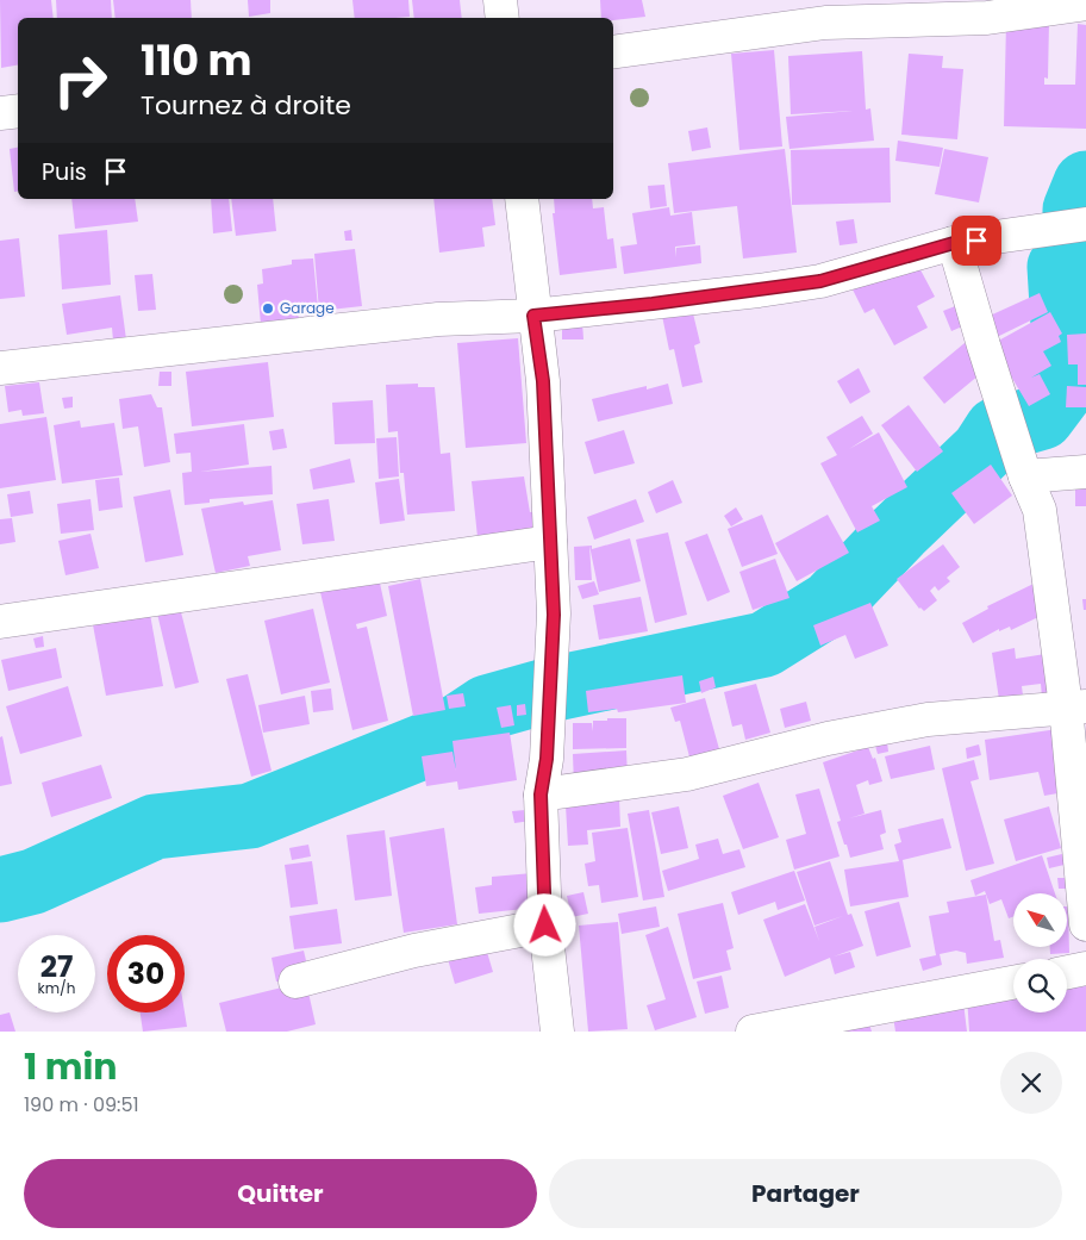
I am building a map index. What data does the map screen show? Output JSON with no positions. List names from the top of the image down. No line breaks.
{"places":["Garage"],"north":"top left","page":{"turn":["110 m","Tournez à droite"],"then":"Puis","speed":"27 km/h","limit":"30","heading":["1 min","190 m · 09:51"],"buttons":["Quitter","Partager"]}}
